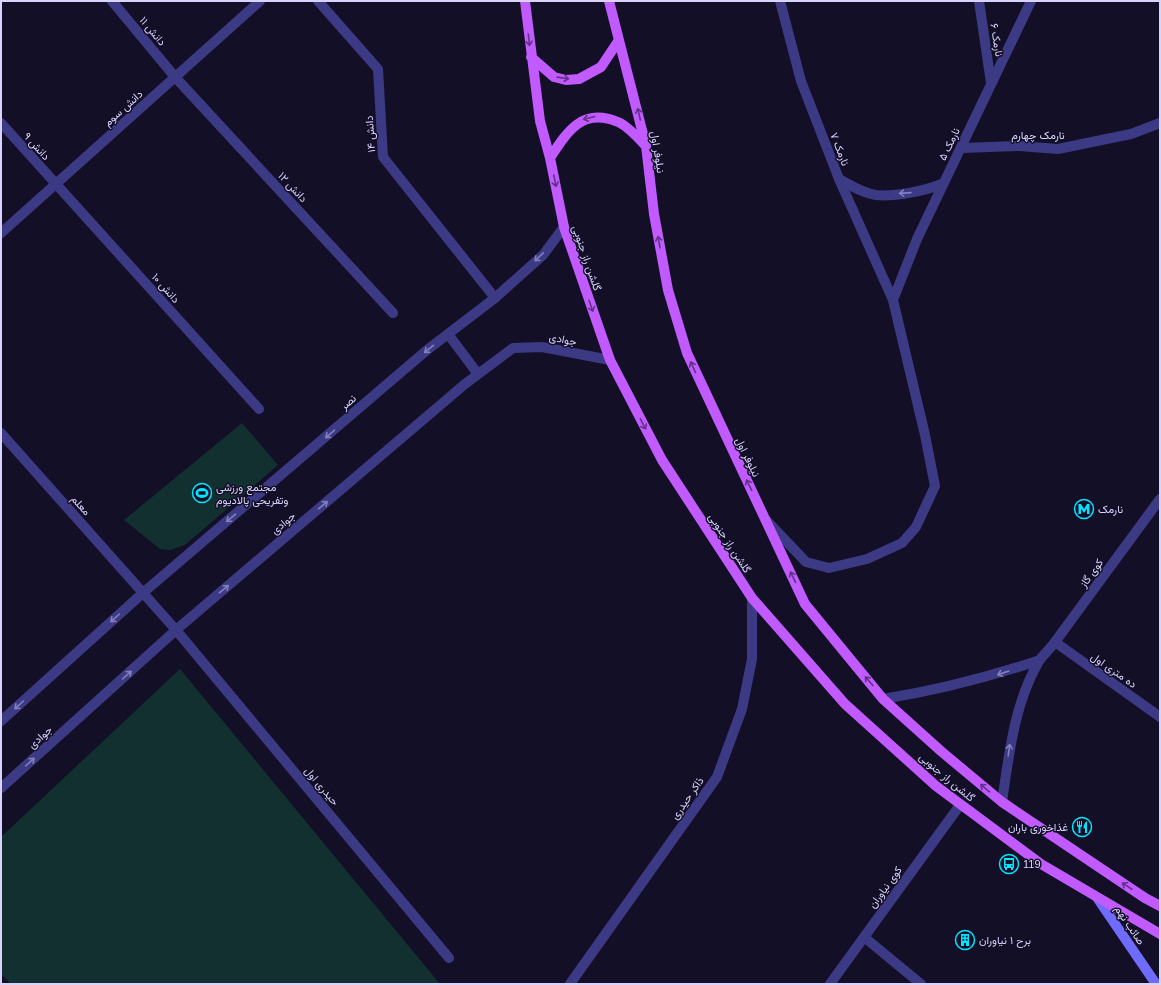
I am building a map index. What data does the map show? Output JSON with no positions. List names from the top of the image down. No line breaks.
{"streets":{"main road":["نیلوفر اول","گلشن راز جنوبی","صائب نهم"],"street":["دانش ۱۱","نارمک ۶","دانش سوم","دانش ۱۴","نارمک چهارم","نارمک ۵","دانش ۹","نارمک ۷","دانش ۱۲","دانش ۱۰","جوادی","نصر","معلم","کوی گاز","ده متری اول","حیدری اول","ذاکر حیدری","کوی نیاوران"]},"crossings":[["دانش ۱۱","دانش سوم"],["دانش ۱۱","دانش ۱۲"],["نارمک ۶","نارمک ۵"],["دانش سوم","دانش ۹"],["دانش سوم","دانش ۱۲"],["دانش سوم","دانش ۱۰"],["دانش ۱۴","نصر"],["نارمک چهارم","نارمک ۵"],["نارمک ۵","نارمک ۷"],["نارمک ۵","نیلوفر اول"],["دانش ۹","دانش ۱۰"],["نارمک ۷","نیلوفر اول"],["نیلوفر اول","گلشن راز جنوبی"],["گلشن راز جنوبی","جوادی"],["گلشن راز جنوبی","نصر"],["گلشن راز جنوبی","کوی گاز"],["گلشن راز جنوبی","ذاکر حیدری"],["گلشن راز جنوبی","کوی نیاوران"],["گلشن راز جنوبی","صائب نهم"],["جوادی","معلم"],["جوادی","حیدری اول"],["نصر","معلم"],["معلم","حیدری اول"],["کوی گاز","ده متری اول"]],"one_way":["نیلوفر اول","نصر","کوی گاز"],"places":{"sports":["مجتمع ورزشی وتفریحی پالادیوم"],"metro station":["نارمک"],"restaurant":["غذاخوری باران"],"bus stop":["119"],"building":["برح ۱ نیاوران"]}}
